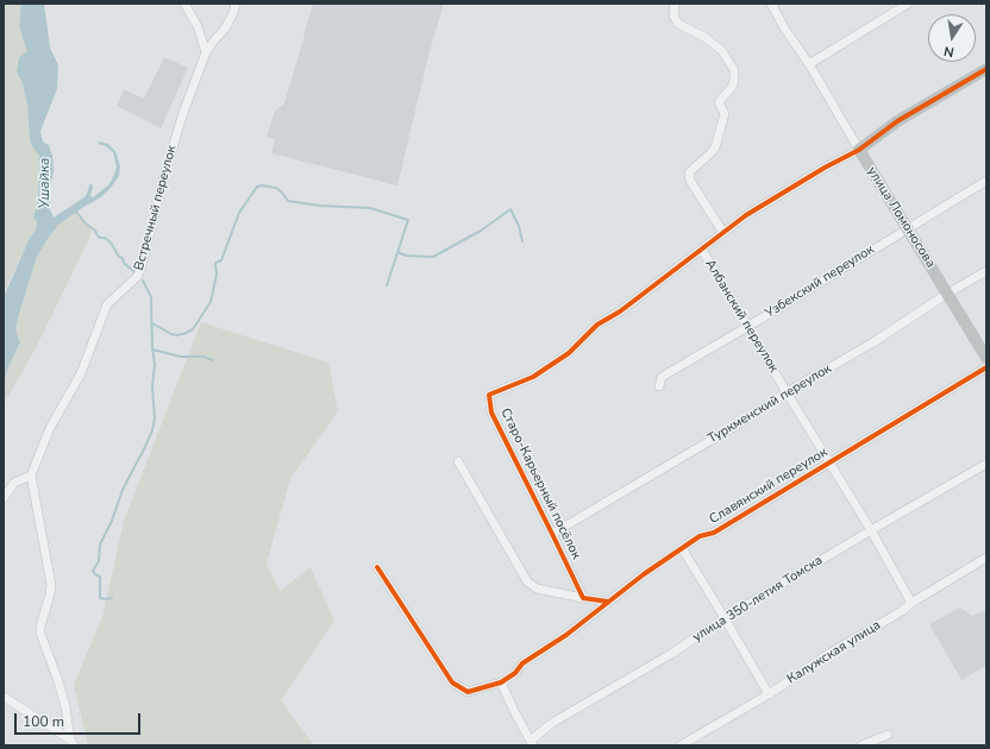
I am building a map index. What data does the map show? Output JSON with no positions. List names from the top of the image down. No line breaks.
{"streets":{"street":["Встречный переулок","улица Ломоносова","Узбекский переулок","Албанский переулок","Туркменский переулок","Старо-Карьерный посёлок","Славянский переулок","улица 350-летия Томска","Калужская улица"]},"crossings":[["улица Ломоносова","Узбекский переулок"],["улица Ломоносова","Туркменский переулок"],["Узбекский переулок","Албанский переулок"],["Албанский переулок","Туркменский переулок"],["Албанский переулок","Старо-Карьерный посёлок"],["Албанский переулок","Славянский переулок"],["Албанский переулок","улица 350-летия Томска"],["Албанский переулок","Калужская улица"],["Туркменский переулок","Старо-Карьерный посёлок"]],"water":["Ушайка"],"scale_bar":"100 m","north":"bottom"}
